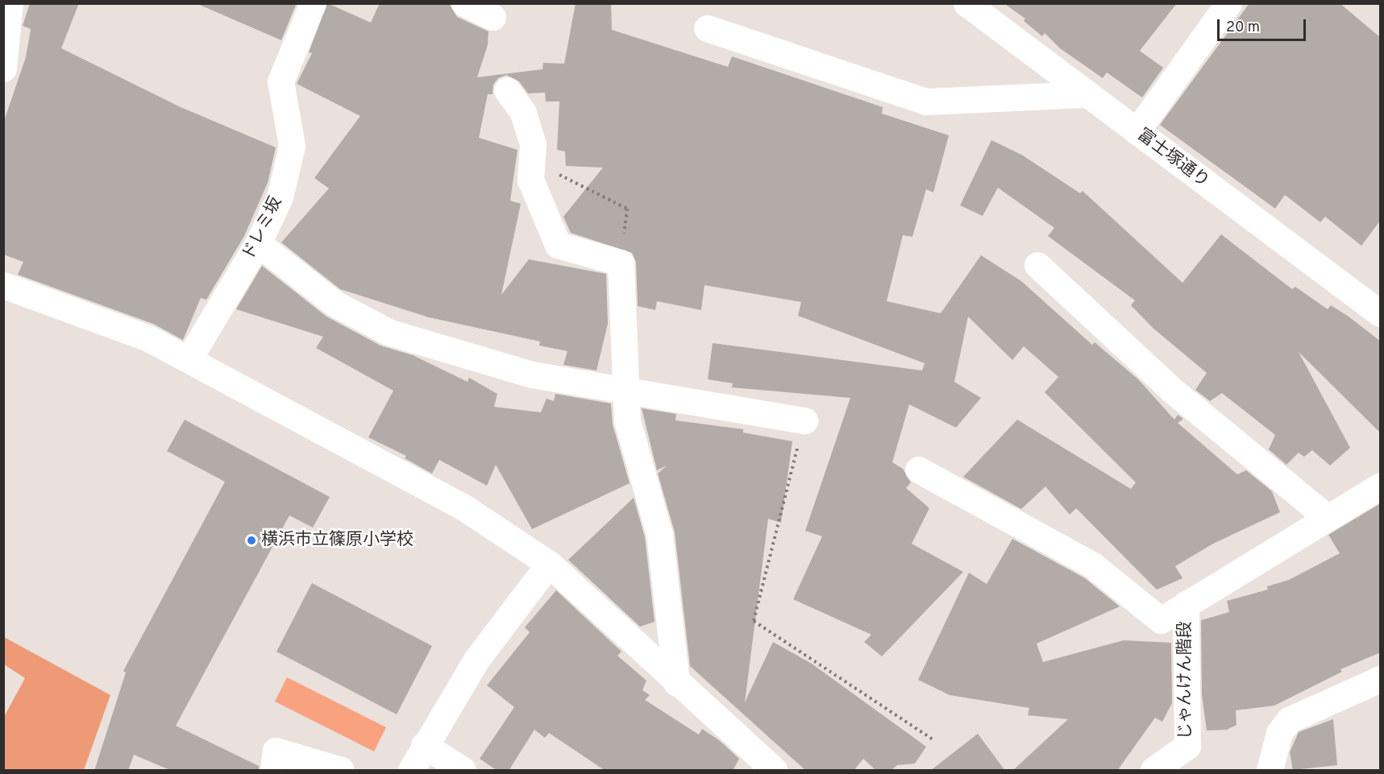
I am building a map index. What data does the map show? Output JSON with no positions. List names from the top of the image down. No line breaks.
{"streets":{"street":["富士塚通り","ドレミ坂","じゃんけん階段"]},"places":["横浜市立篠原小学校"],"scale_bar":"20 m"}
